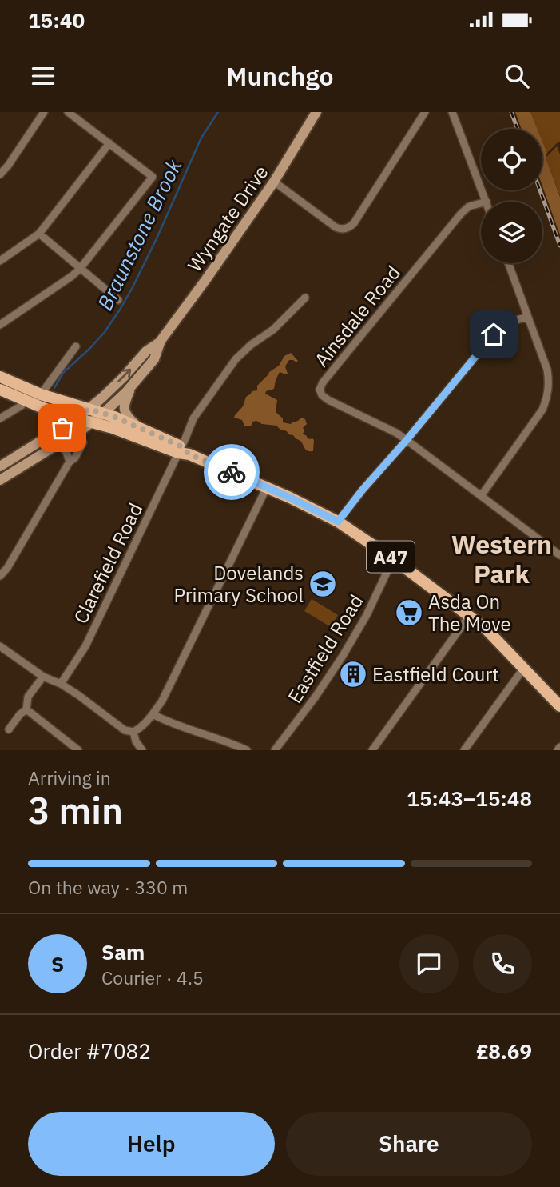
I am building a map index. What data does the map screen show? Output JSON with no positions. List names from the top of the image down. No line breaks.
{"streets":{"main road":["A47"],"street":["Wyngate Drive","Ainsdale Road","Clarefield Road","Eastfield Road"]},"crossings":[["Wyngate Drive","A47"],["A47","Clarefield Road"],["A47","Eastfield Road"]],"districts":["Western Park"],"water":["Braunstone Brook"],"places":{"school or university":["Dovelands Primary School"],"supermarket":["Asda On The Move"],"building":["Eastfield Court"]},"page":{"status":"15:40","header":"Munchgo","heading":["3 min","Arriving in","15:43–15:48"],"panel":["Sam","Courier · 4.5","Order #7082","£8.69"],"bar":"On the way · 330 m","round":"S","buttons":["Help","Share"]}}
